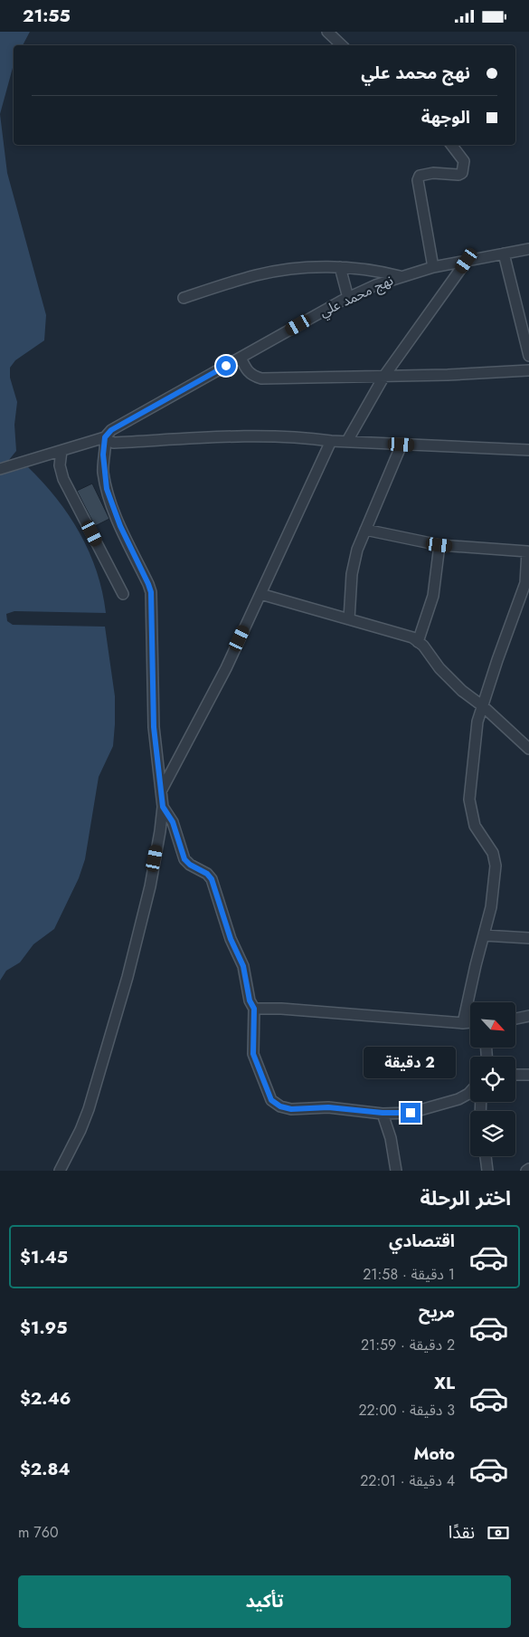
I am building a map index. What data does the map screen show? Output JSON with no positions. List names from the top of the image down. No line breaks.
{"streets":{"street":["نهج محمد علي"]},"north":"bottom right","page":{"status":"21:55","banner":["نهج محمد علي","الوجهة"],"bubble":"2 دقيقة","heading":"اختر الرحلة","list":[{"name":"اقتصادي","note":"1 دقيقة · 21:58","value":"$1.45"},{"name":"مريح","note":"2 دقيقة · 21:59","value":"$1.95"},{"name":"XL","note":"3 دقيقة · 22:00","value":"$2.46"},{"name":"Moto","note":"4 دقيقة · 22:01","value":"$2.84"}],"pay":["نقدًا","760 m"],"buttons":"تأكيد"}}
